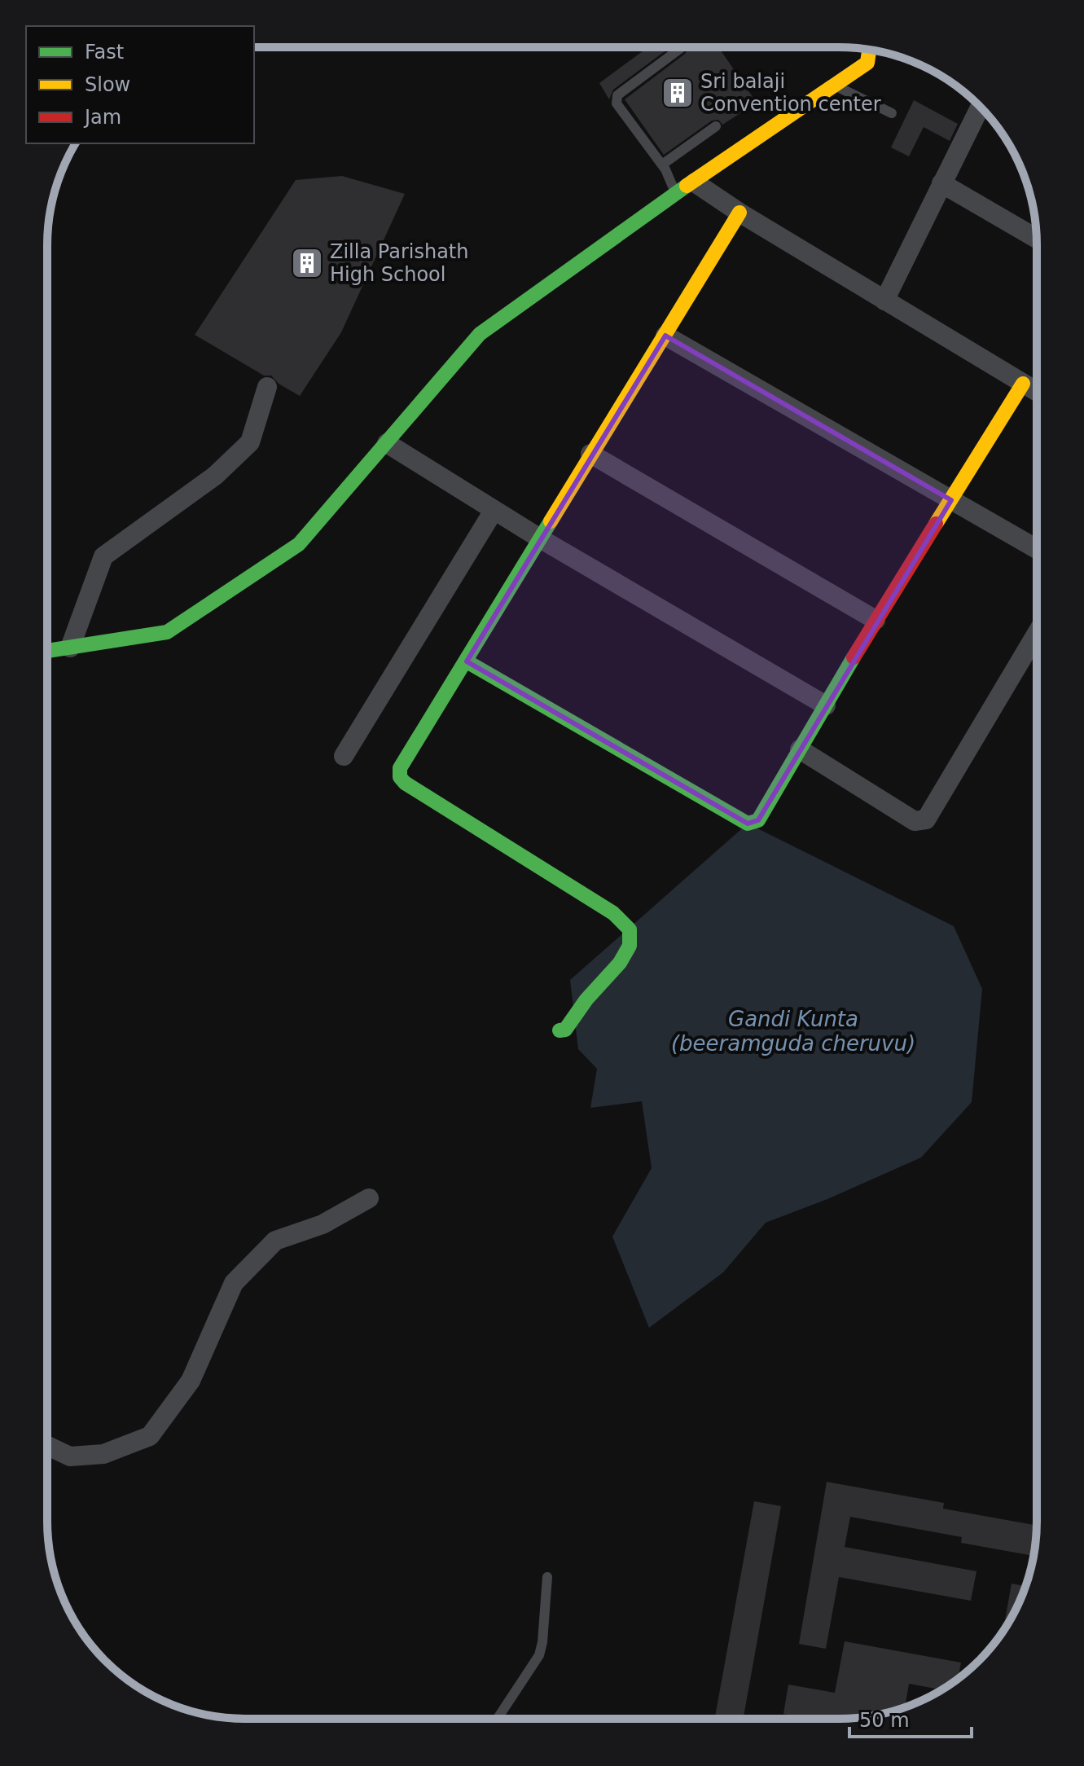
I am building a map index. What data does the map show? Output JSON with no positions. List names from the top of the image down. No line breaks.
{"water":["Gandi Kunta (beeramguda cheruvu)"],"places":{"building":["Sri balaji Convention center","Zilla Parishath High School"]},"legend":["Fast","Slow","Jam"],"scale_bar":"50 m"}
